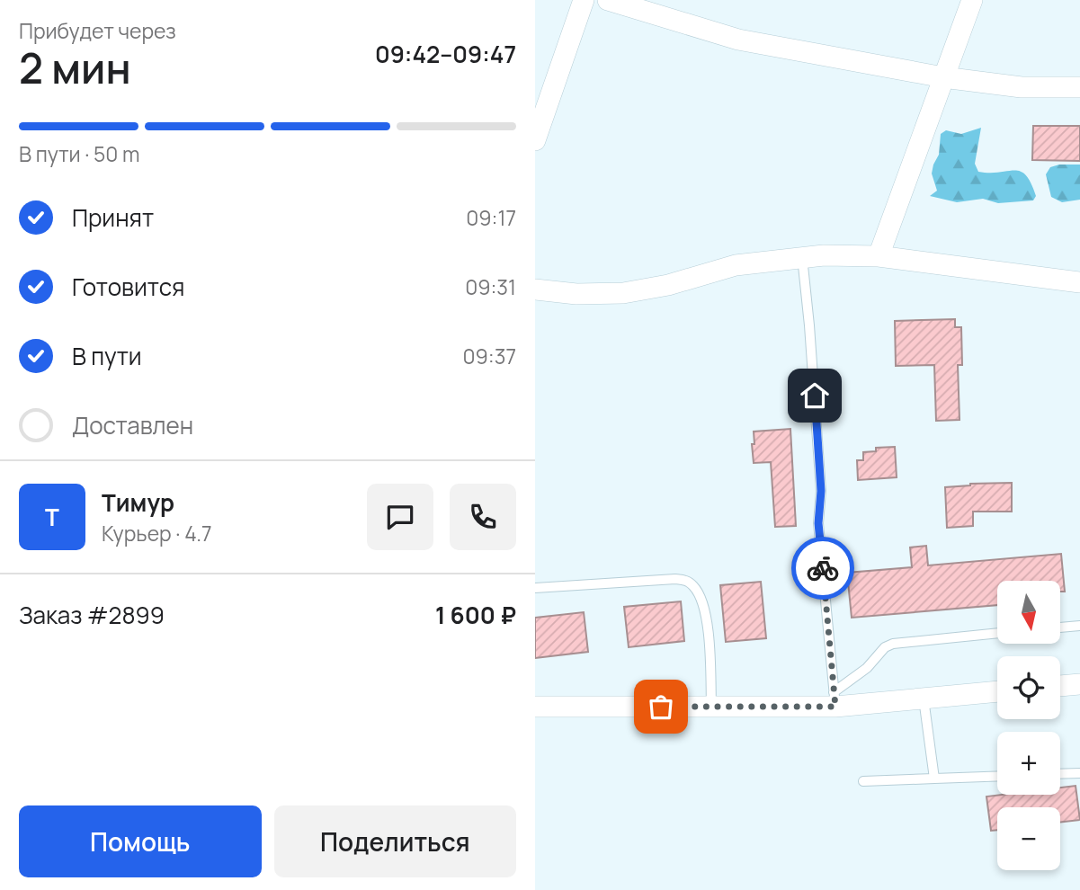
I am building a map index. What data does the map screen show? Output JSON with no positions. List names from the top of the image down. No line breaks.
{"north":"bottom","page":{"heading":["2 мин","Прибудет через","09:42–09:47"],"panel":["Тимур","Курьер · 4.7","Заказ #2899","1 600 ₽"],"bar":"В пути · 50 m","list":[["Принят","09:17"],["Готовится","09:31"],["В пути","09:37"],"Доставлен"],"round":"Т","map_buttons":["+","−"],"buttons":["Помощь","Поделиться"]}}
